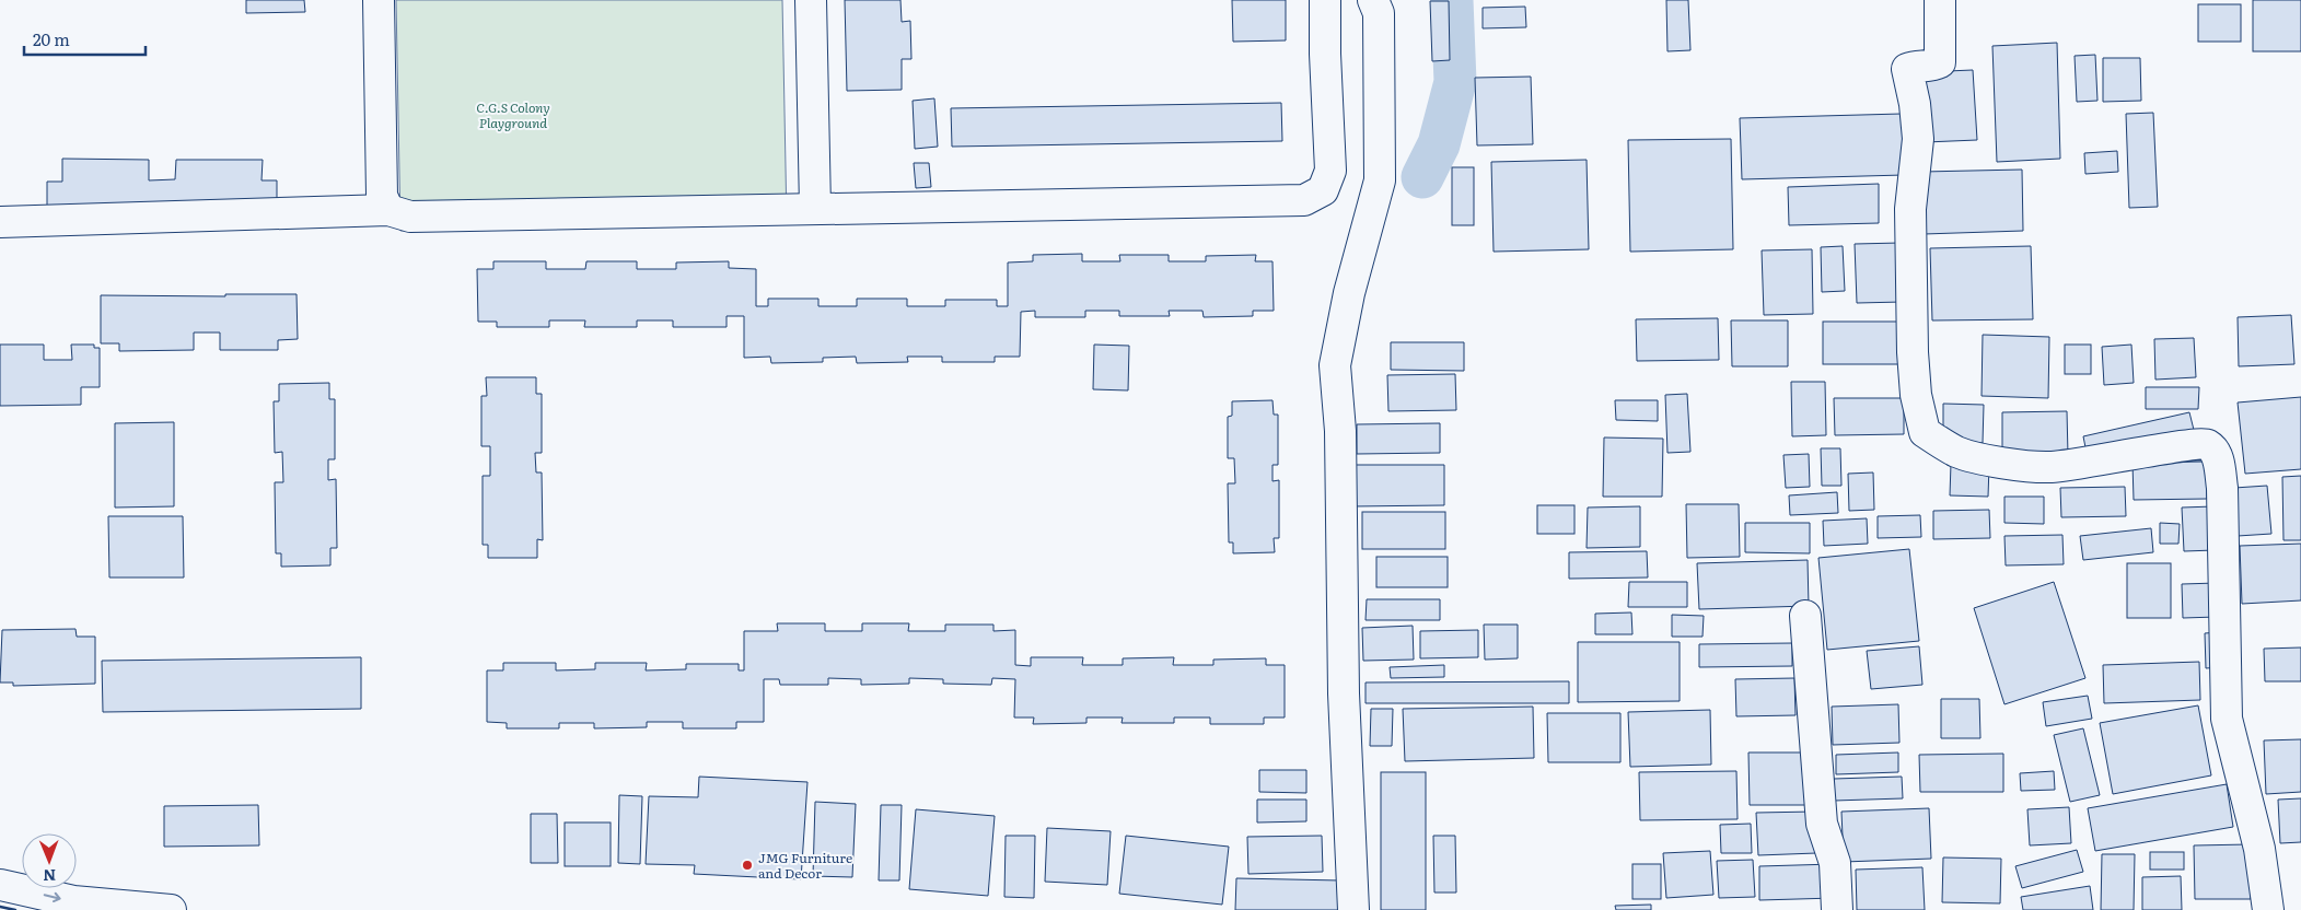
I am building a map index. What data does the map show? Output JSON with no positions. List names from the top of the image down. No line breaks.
{"parks":["C.G.S Colony Playground"],"places":["JMG Furniture and Decor"],"scale_bar":"20 m","north":"bottom"}
